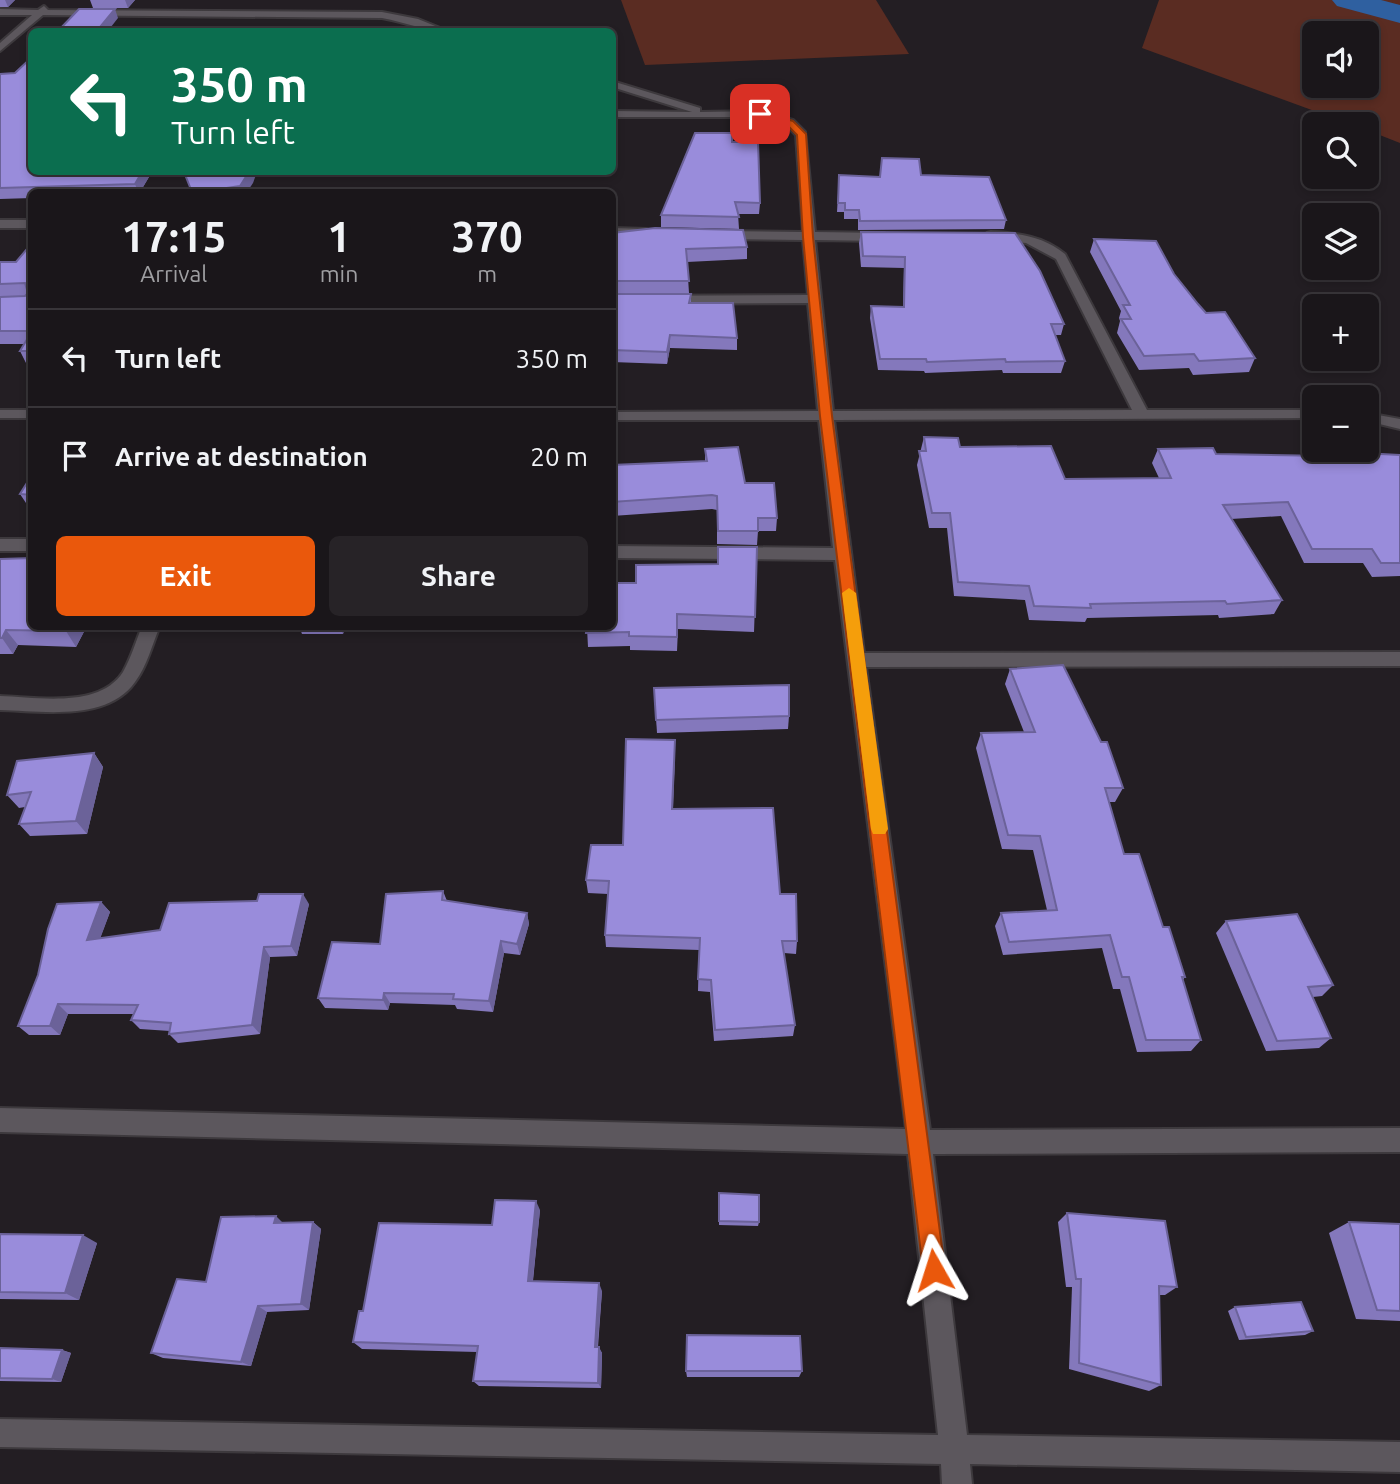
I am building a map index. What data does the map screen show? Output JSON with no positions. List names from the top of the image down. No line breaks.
{"page":{"map_buttons":["+","−"],"turn":["350 m","Turn left"],"eta":["17:15","Arrival","1","min","370","m"],"list":[{"name":"Turn left","value":"350 m"},{"name":"Arrive at destination","value":"20 m"}],"buttons":["Exit","Share"]}}
